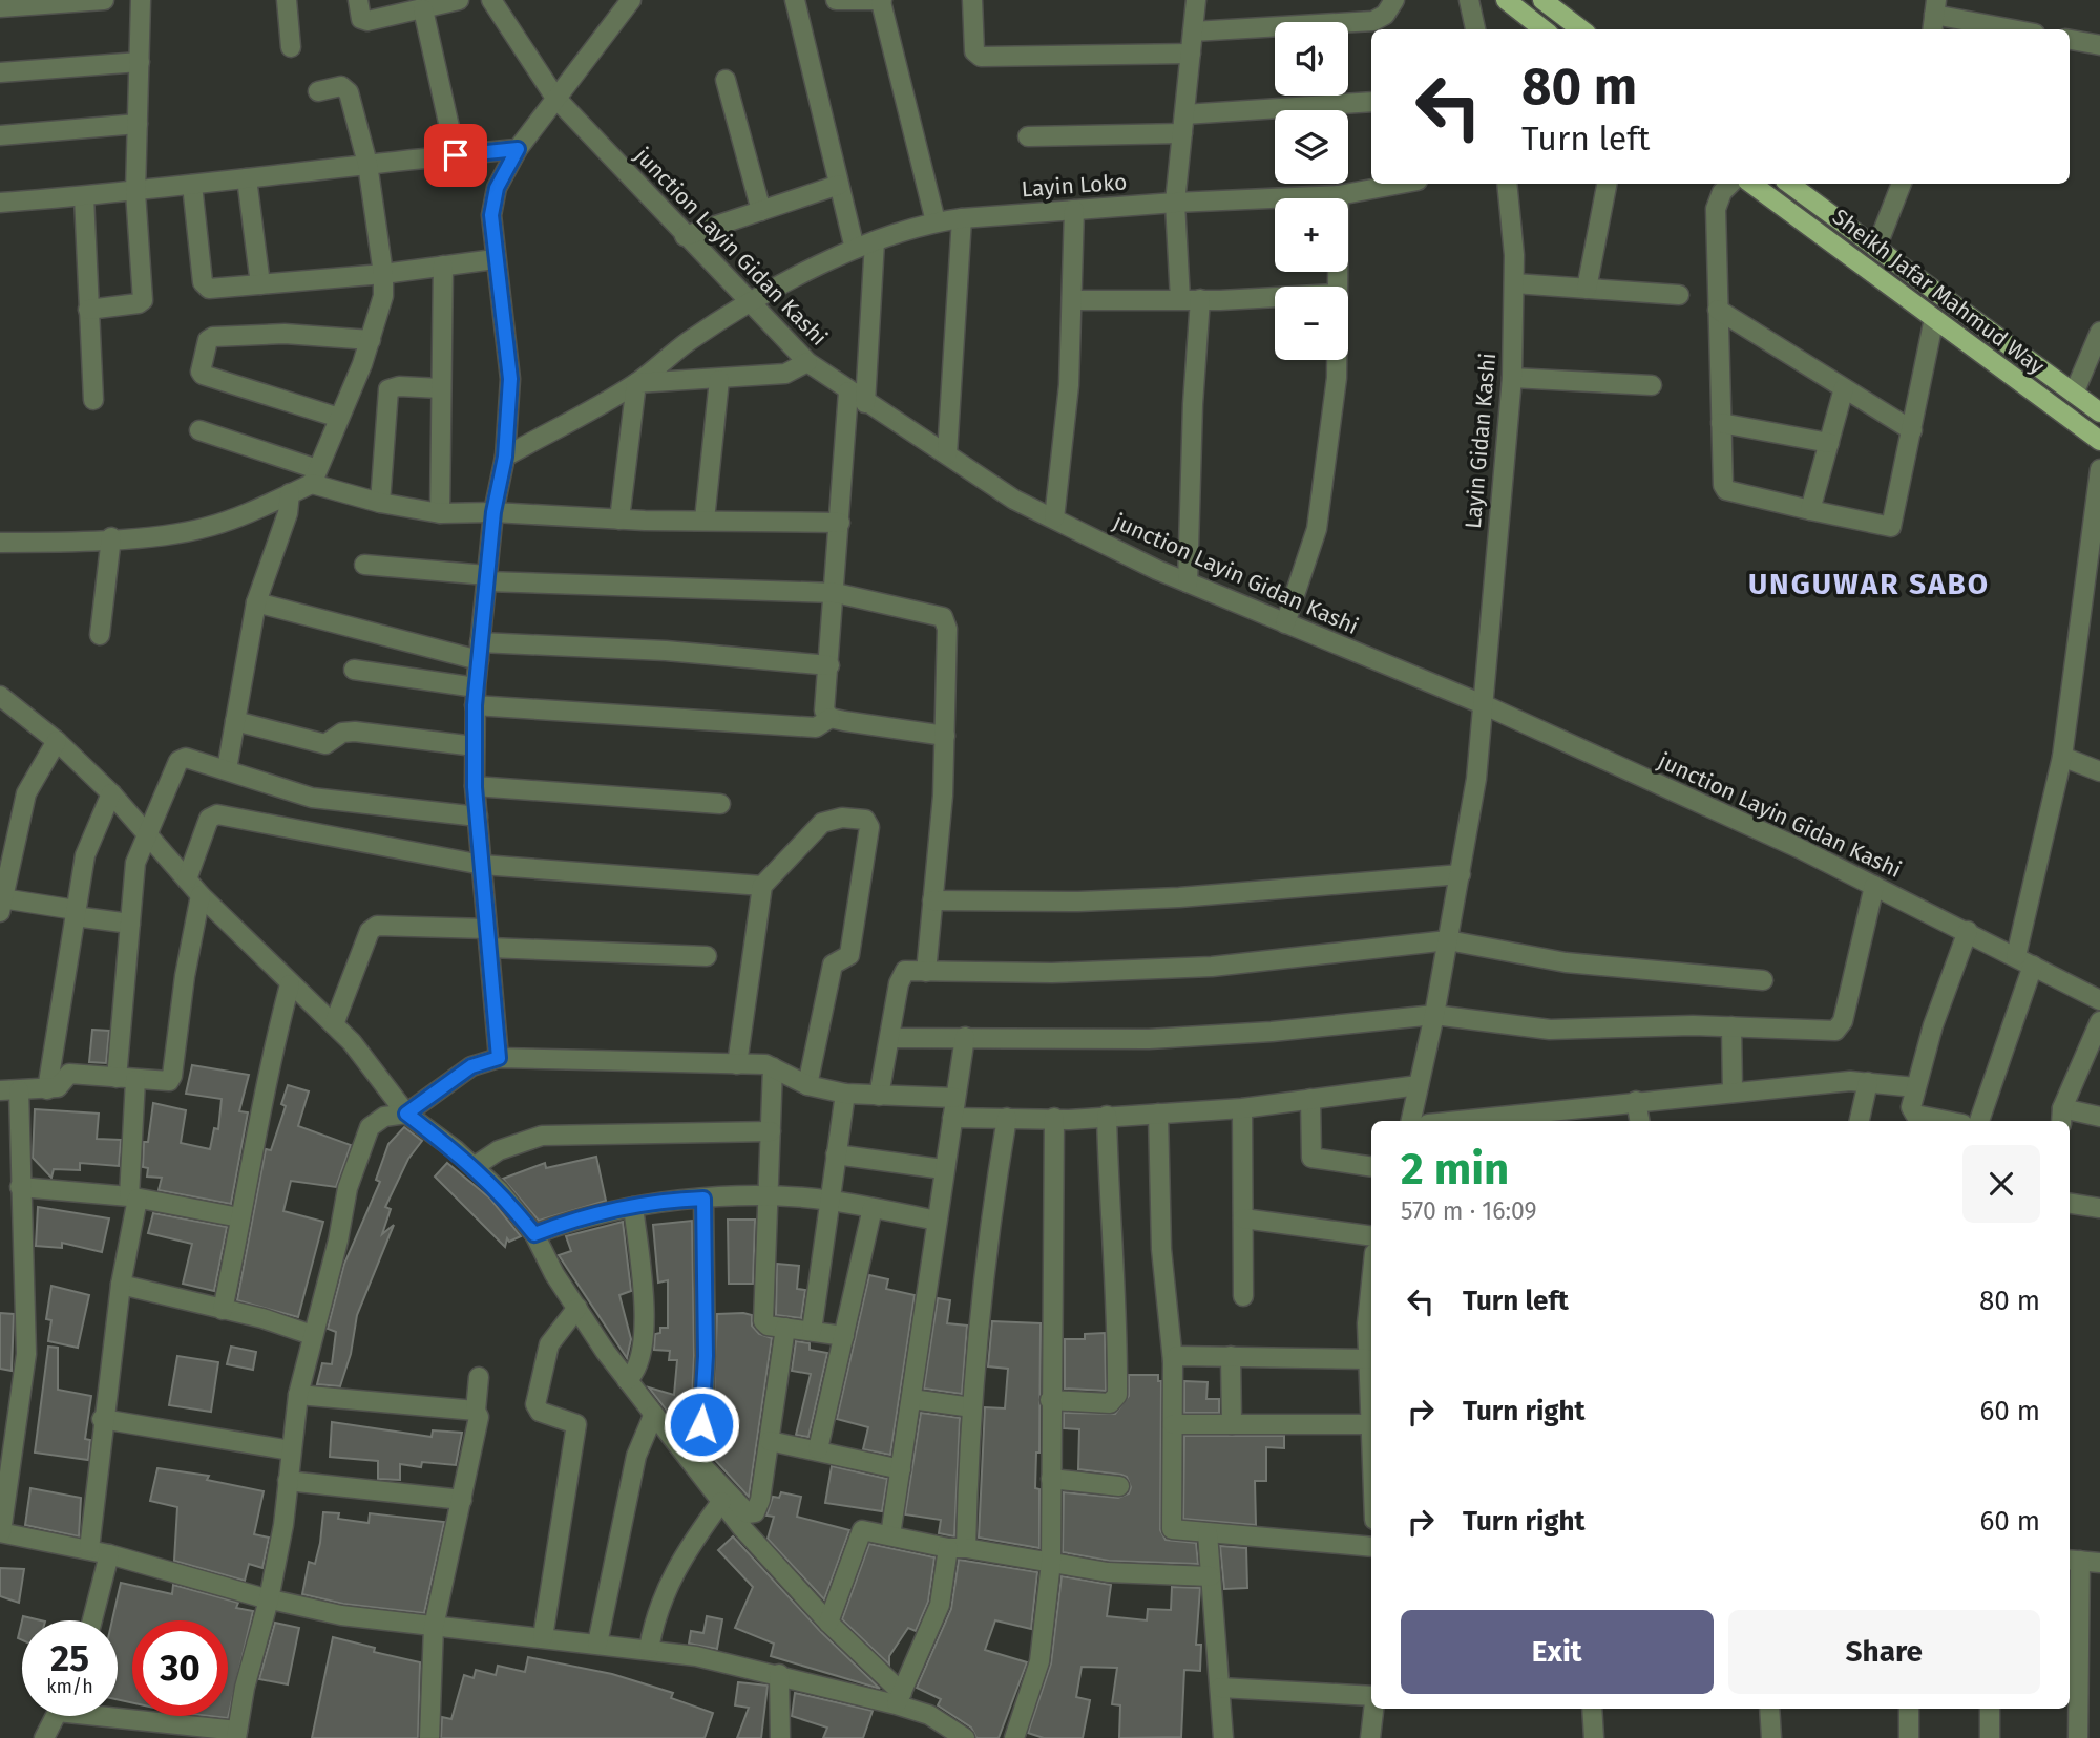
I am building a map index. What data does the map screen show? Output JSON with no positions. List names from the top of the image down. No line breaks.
{"streets":{"main road":["Sheikh Jafar Mahmud Way"],"street":["Layin Loko","junction Layin Gidan Kashi","Layin Gidan Kashi"]},"crossings":[["Layin Loko","junction Layin Gidan Kashi"],["junction Layin Gidan Kashi","Layin Gidan Kashi"]],"districts":["UNGUWAR SABO"],"page":{"map_buttons":["+","−"],"turn":["80 m","Turn left"],"heading":["2 min","570 m · 16:09"],"list":[{"name":"Turn left","value":"80 m"},{"name":"Turn right","value":"60 m"},{"name":"Turn right","value":"60 m"}],"buttons":["Exit","Share"],"speed":"25 km/h","limit":"30"}}
